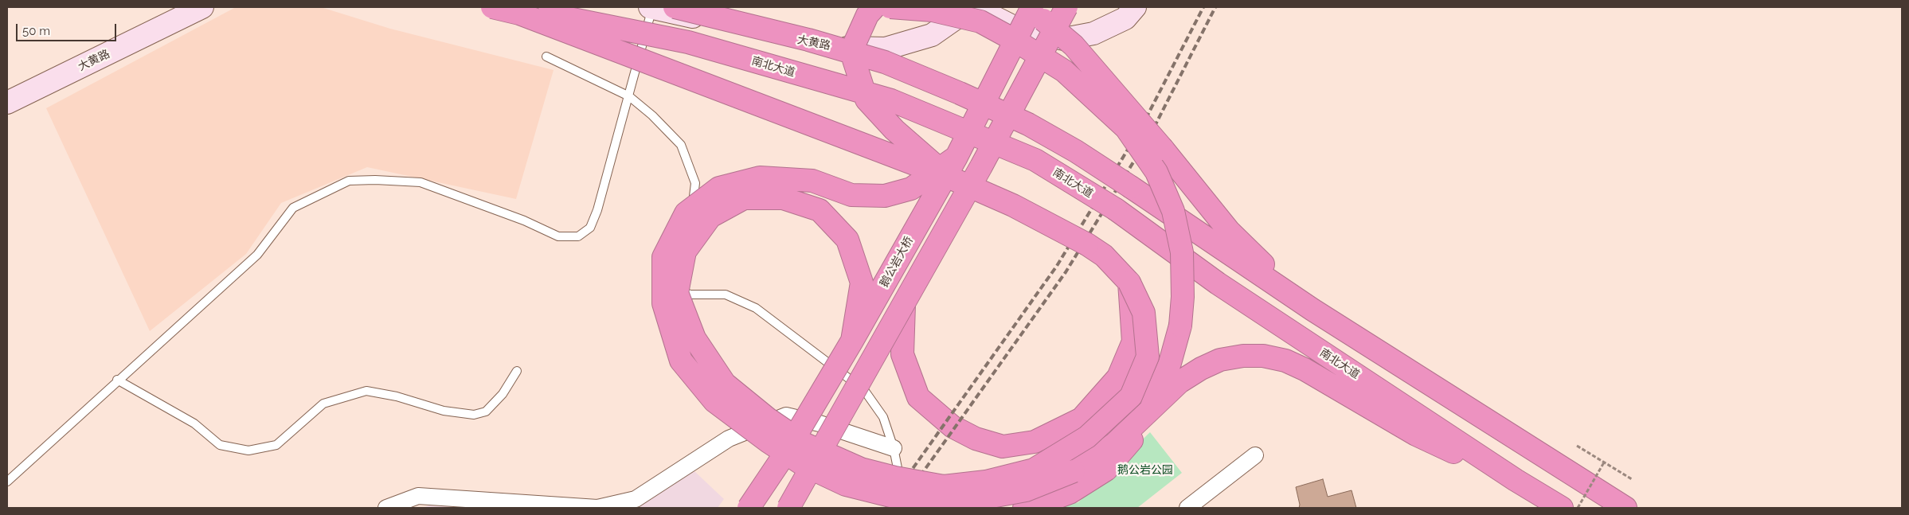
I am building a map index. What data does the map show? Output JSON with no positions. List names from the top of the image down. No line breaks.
{"streets":{"highway":["南北大道","鹅公岩大桥"],"main road":["大黄路"]},"parks":["鹅公岩公园"],"scale_bar":"50 m"}
